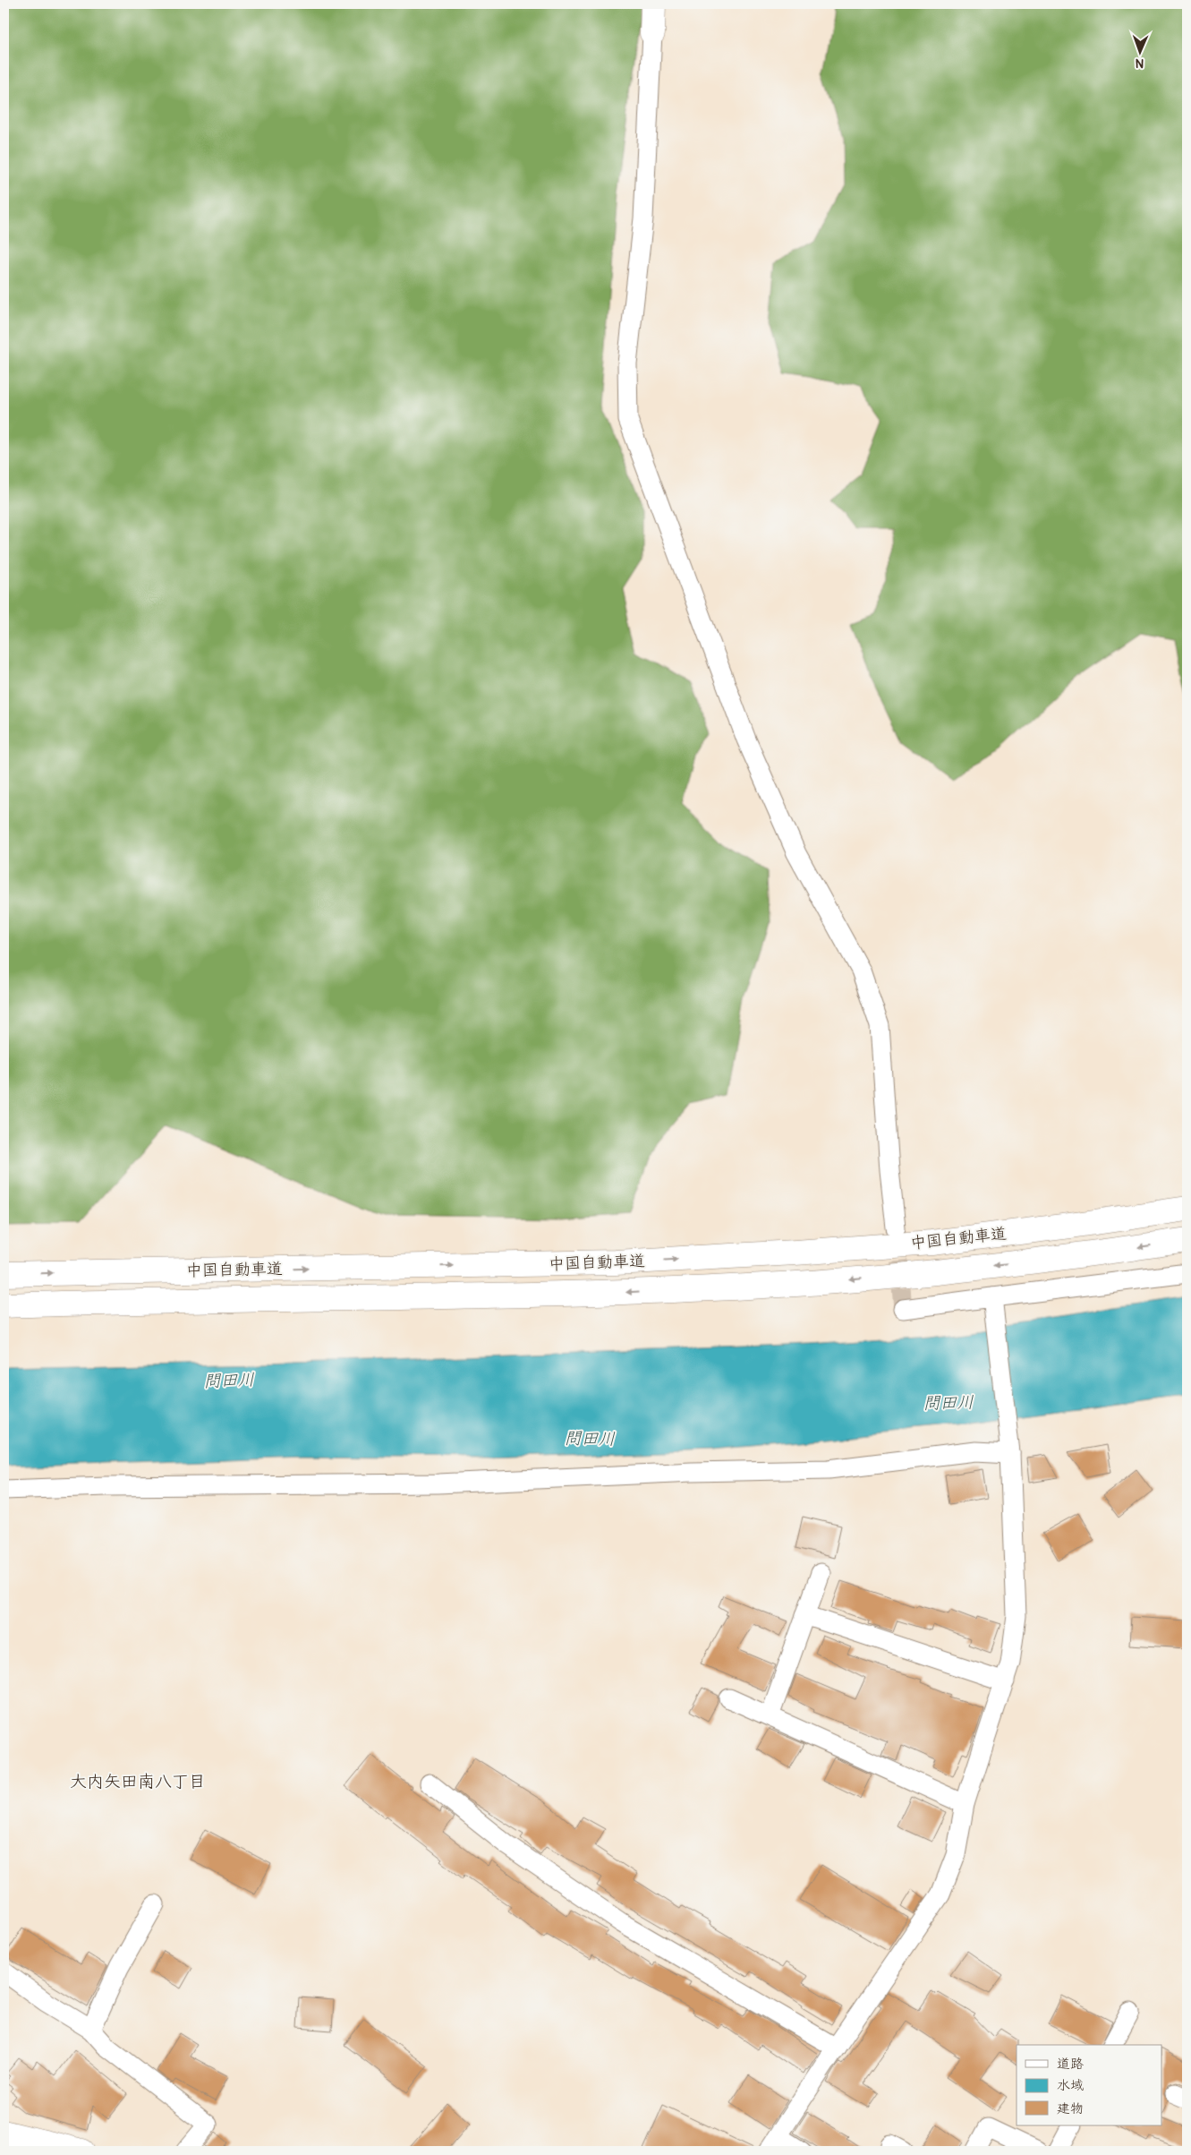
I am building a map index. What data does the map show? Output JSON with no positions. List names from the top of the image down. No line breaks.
{"streets":{"main road":["中国自動車道"]},"districts":["大内矢田南八丁目"],"water":["問田川"],"legend":["道路","水域","建物"],"north":"bottom"}
